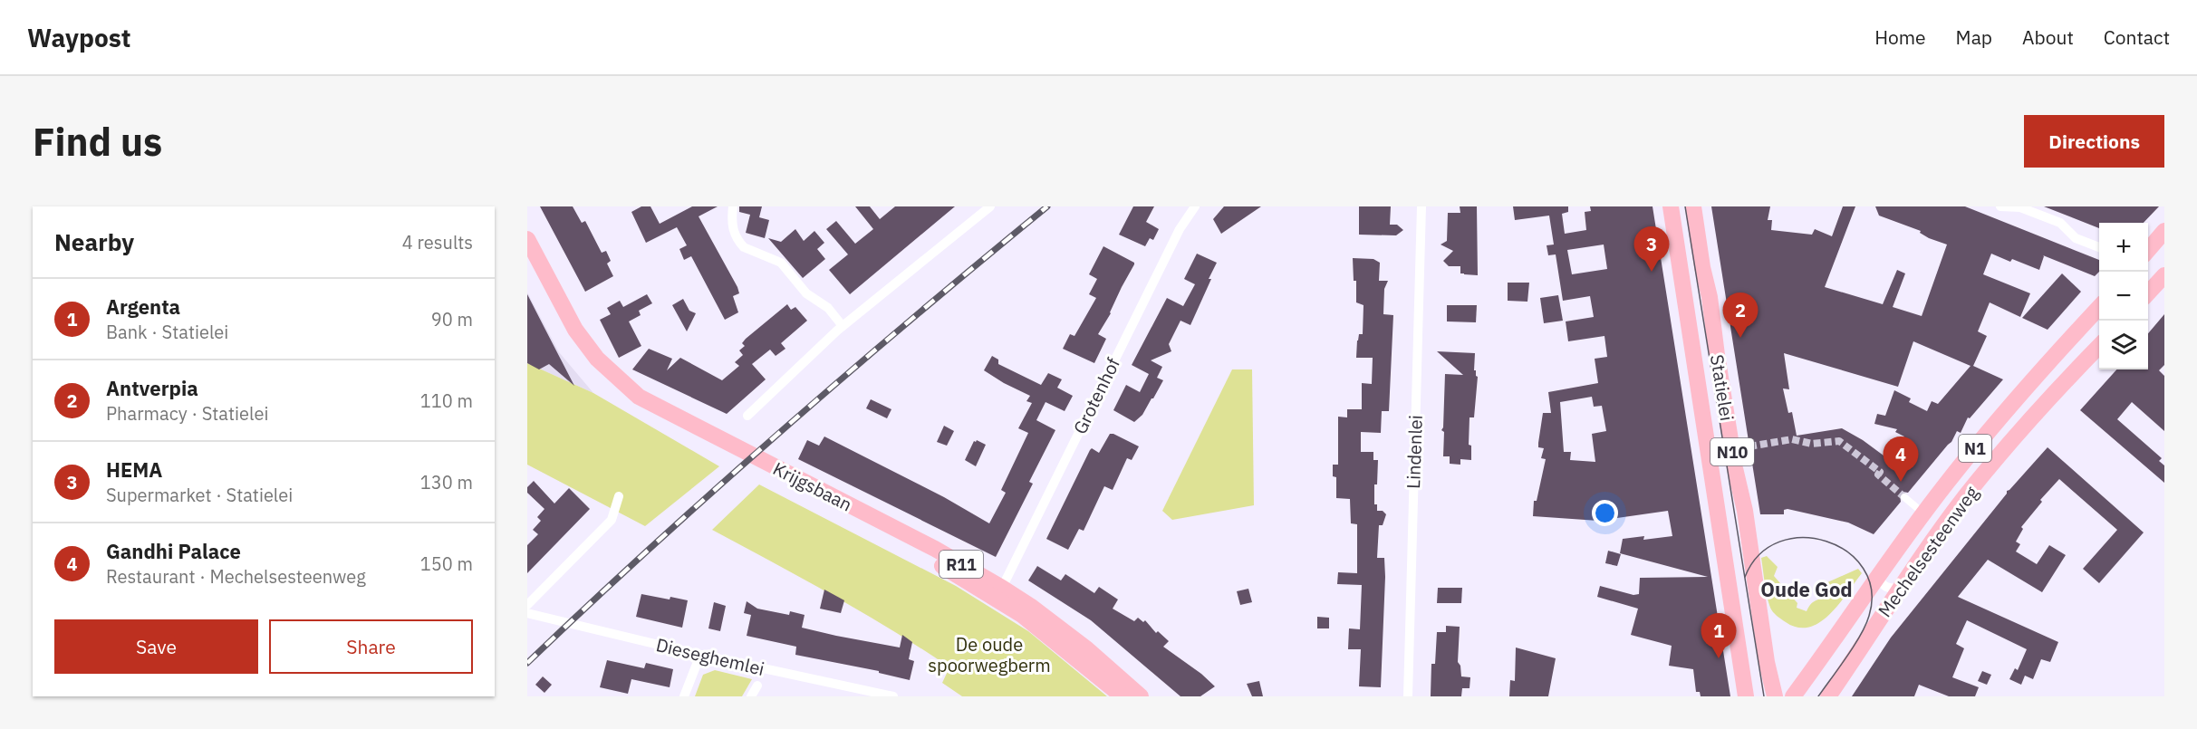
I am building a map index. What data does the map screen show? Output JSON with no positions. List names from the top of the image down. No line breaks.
{"streets":{"main road":["Statielei","N1","N10","Krijgsbaan","Mechelsesteenweg","R11"],"street":["Grotenhof","Lindenlei","Dieseghemlei"]},"crossings":[["Grotenhof","Krijgsbaan"]],"districts":["Oude God"],"parks":["De oude spoorwegberm"],"page":{"header":"Waypost","nav":["Home","Map","About","Contact"],"buttons":["Directions",["Save","Share"]],"title":"Find us","heading":["Nearby","4 results"],"map_buttons":["+","−"],"pins":["3","2","4","1"],"list":[{"mark":"1","name":"Argenta","note":"Bank · Statielei","value":"90 m"},{"mark":"2","name":"Antverpia","note":"Pharmacy · Statielei","value":"110 m"},{"mark":"3","name":"HEMA","note":"Supermarket · Statielei","value":"130 m"},{"mark":"4","name":"Gandhi Palace","note":"Restaurant · Mechelsesteenweg","value":"150 m"}]}}
